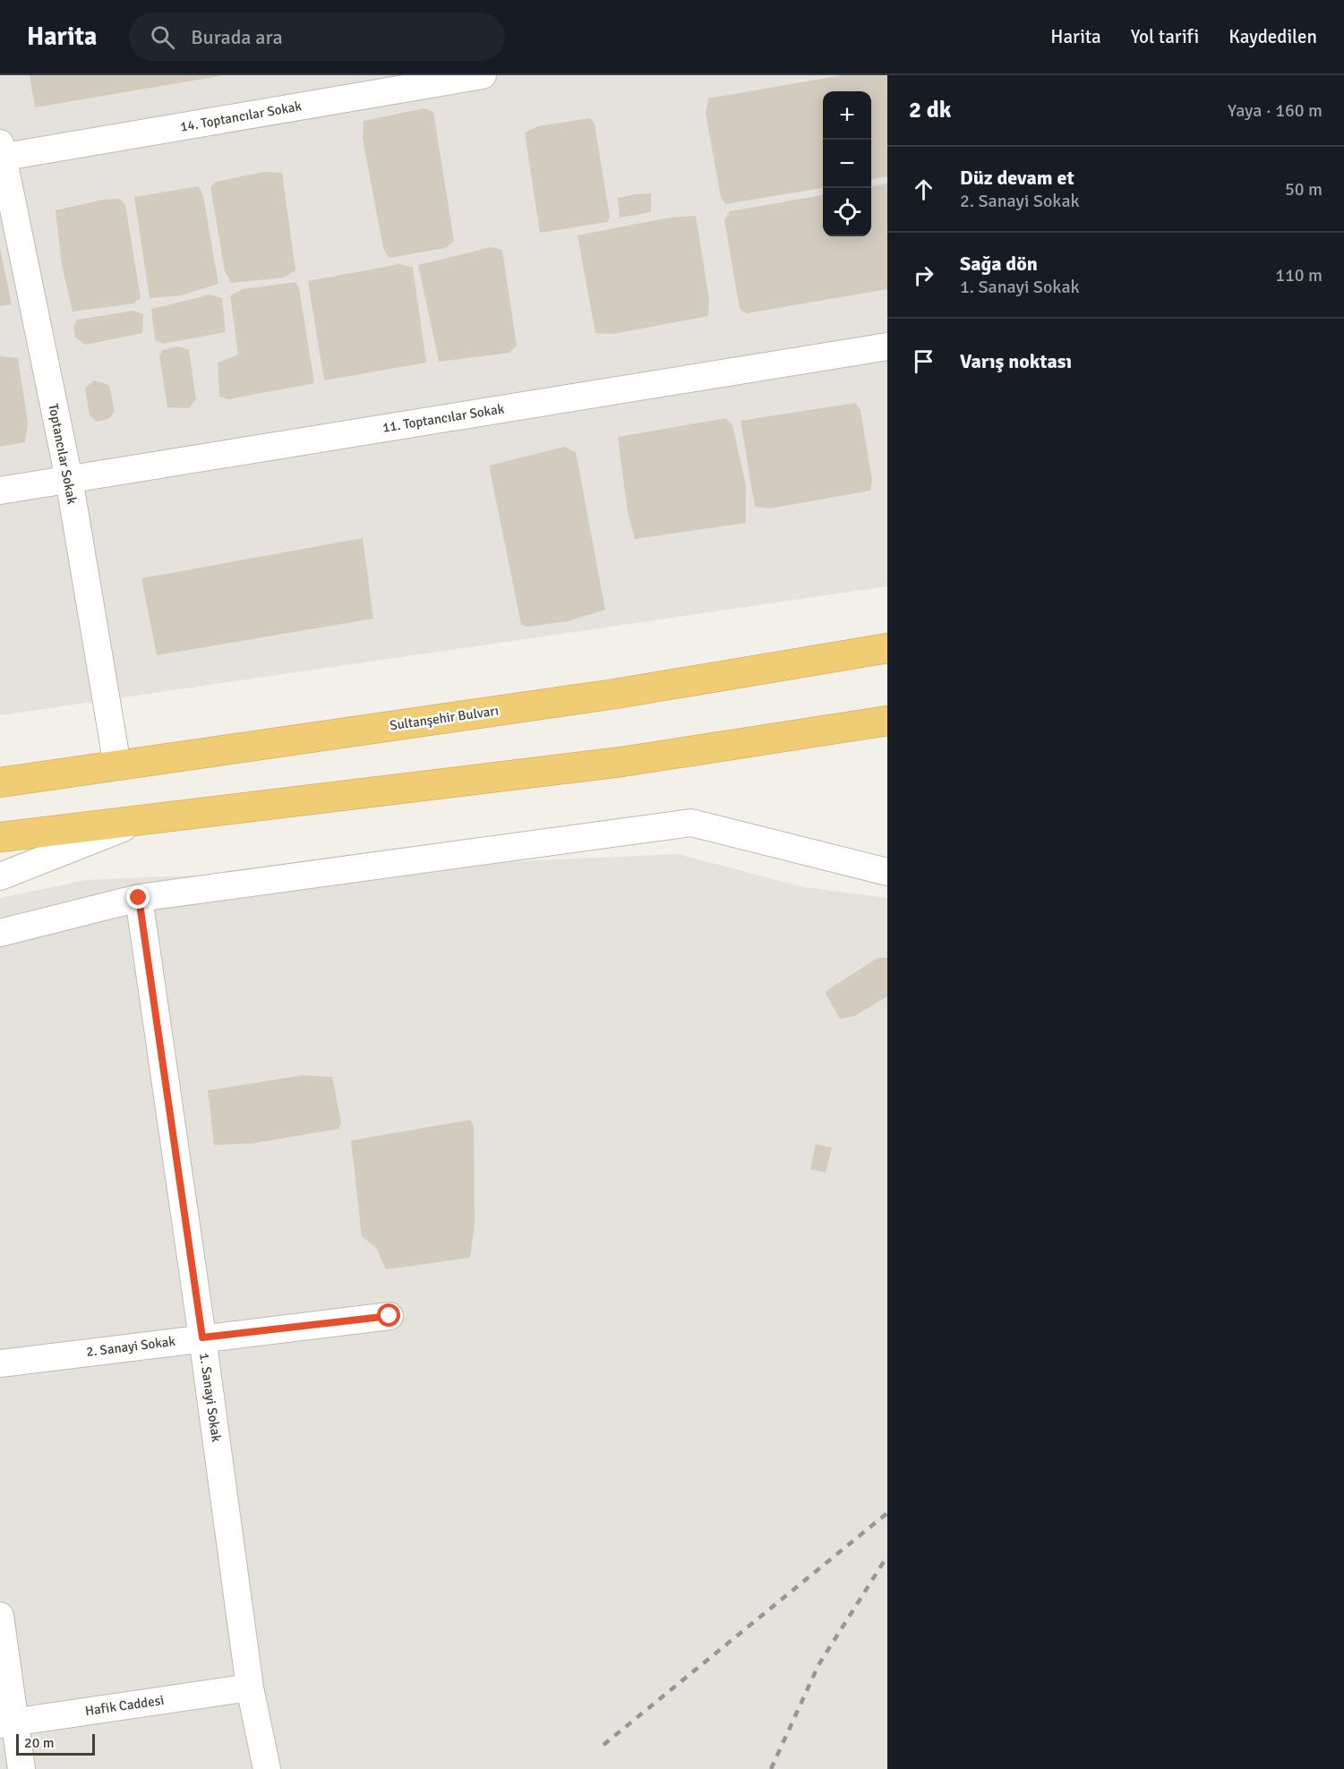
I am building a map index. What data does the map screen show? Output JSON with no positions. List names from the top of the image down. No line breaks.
{"streets":{"highway":["Sultanşehir Bulvarı"],"street":["14. Toptancılar Sokak","11. Toptancılar Sokak","Toptancılar Sokak","2. Sanayi Sokak","1. Sanayi Sokak","Hafik Caddesi"]},"crossings":[["14. Toptancılar Sokak","Toptancılar Sokak"],["11. Toptancılar Sokak","Toptancılar Sokak"],["Toptancılar Sokak","Sultanşehir Bulvarı"],["2. Sanayi Sokak","1. Sanayi Sokak"],["1. Sanayi Sokak","Hafik Caddesi"]],"scale_bar":"20 m","page":{"header":"Harita","search":"Burada ara","nav":["Harita","Yol tarifi","Kaydedilen"],"heading":["2 dk","Yaya · 160 m"],"map_buttons":["+","−"],"list":[["Düz devam et","2. Sanayi Sokak","50 m"],["Sağa dön","1. Sanayi Sokak","110 m"],"Varış noktası"],"scale":"20 m"}}
